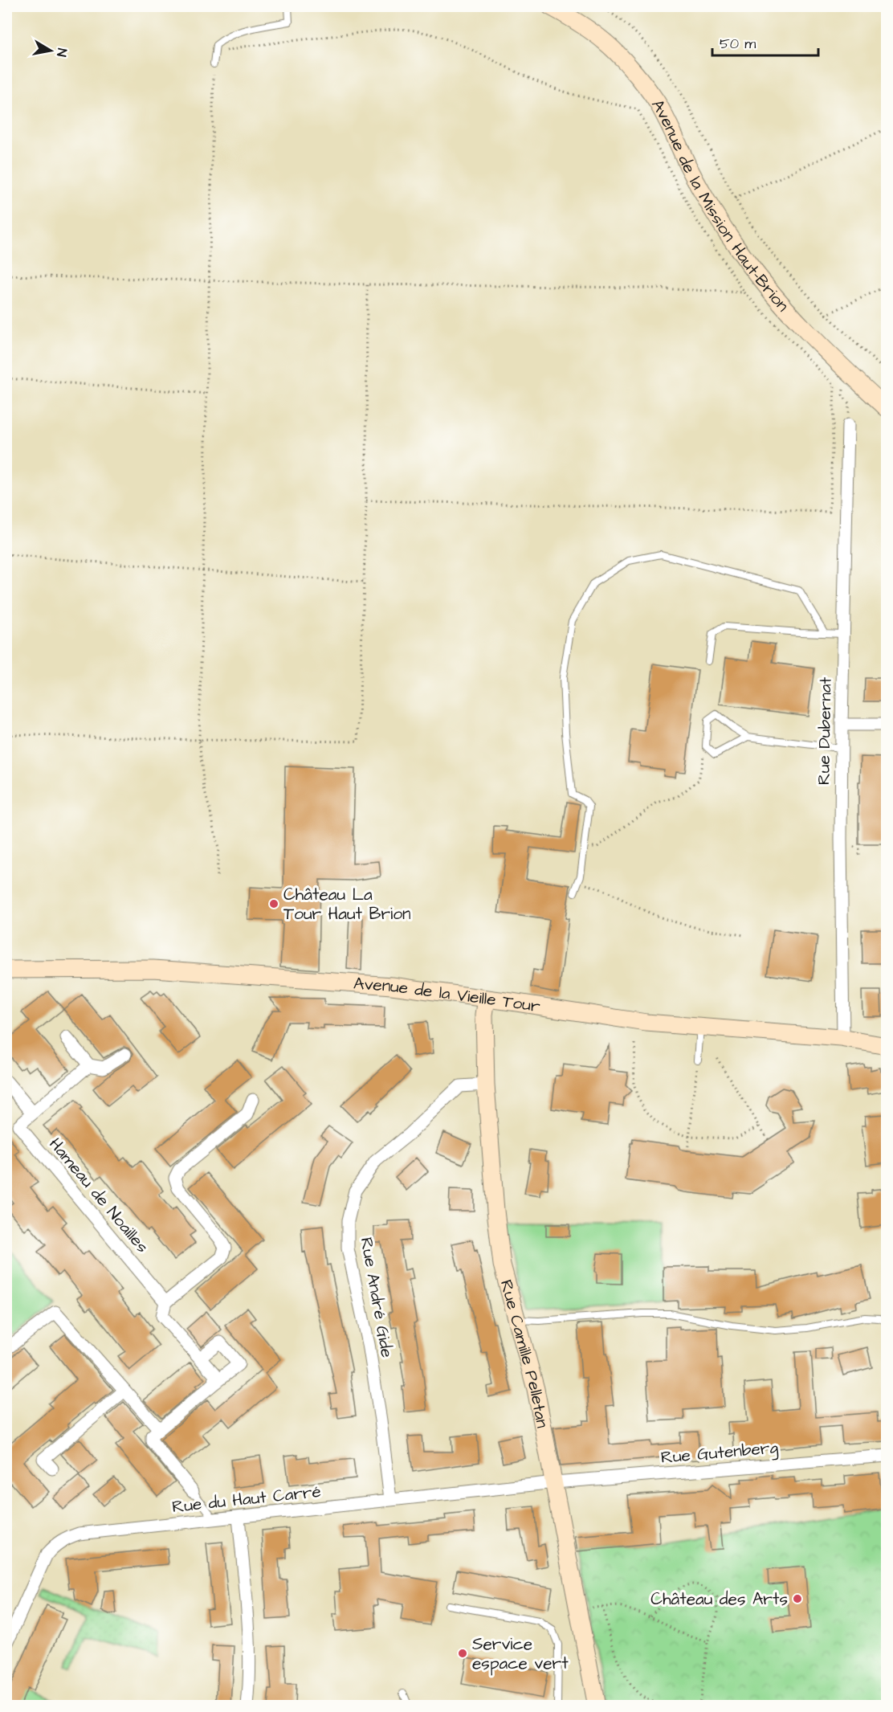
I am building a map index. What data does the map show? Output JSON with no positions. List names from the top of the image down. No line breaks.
{"streets":{"street":["Avenue de la Mission Haut-Brion","Rue Dubernat","Avenue de la Vieille Tour","Hameau de Noailles","Rue André Gide","Rue Camille Pelletan","Rue Gutenberg","Rue du Haut Carré"]},"crossings":[["Rue Dubernat","Avenue de la Vieille Tour"],["Avenue de la Vieille Tour","Rue Camille Pelletan"],["Rue André Gide","Rue Camille Pelletan"],["Rue André Gide","Rue du Haut Carré"],["Rue Camille Pelletan","Rue Gutenberg"],["Rue Camille Pelletan","Rue du Haut Carré"],["Rue Gutenberg","Rue du Haut Carré"]],"places":["Château La Tour Haut Brion","Château des Arts","Service espace vert"],"scale_bar":"50 m","north":"right"}
